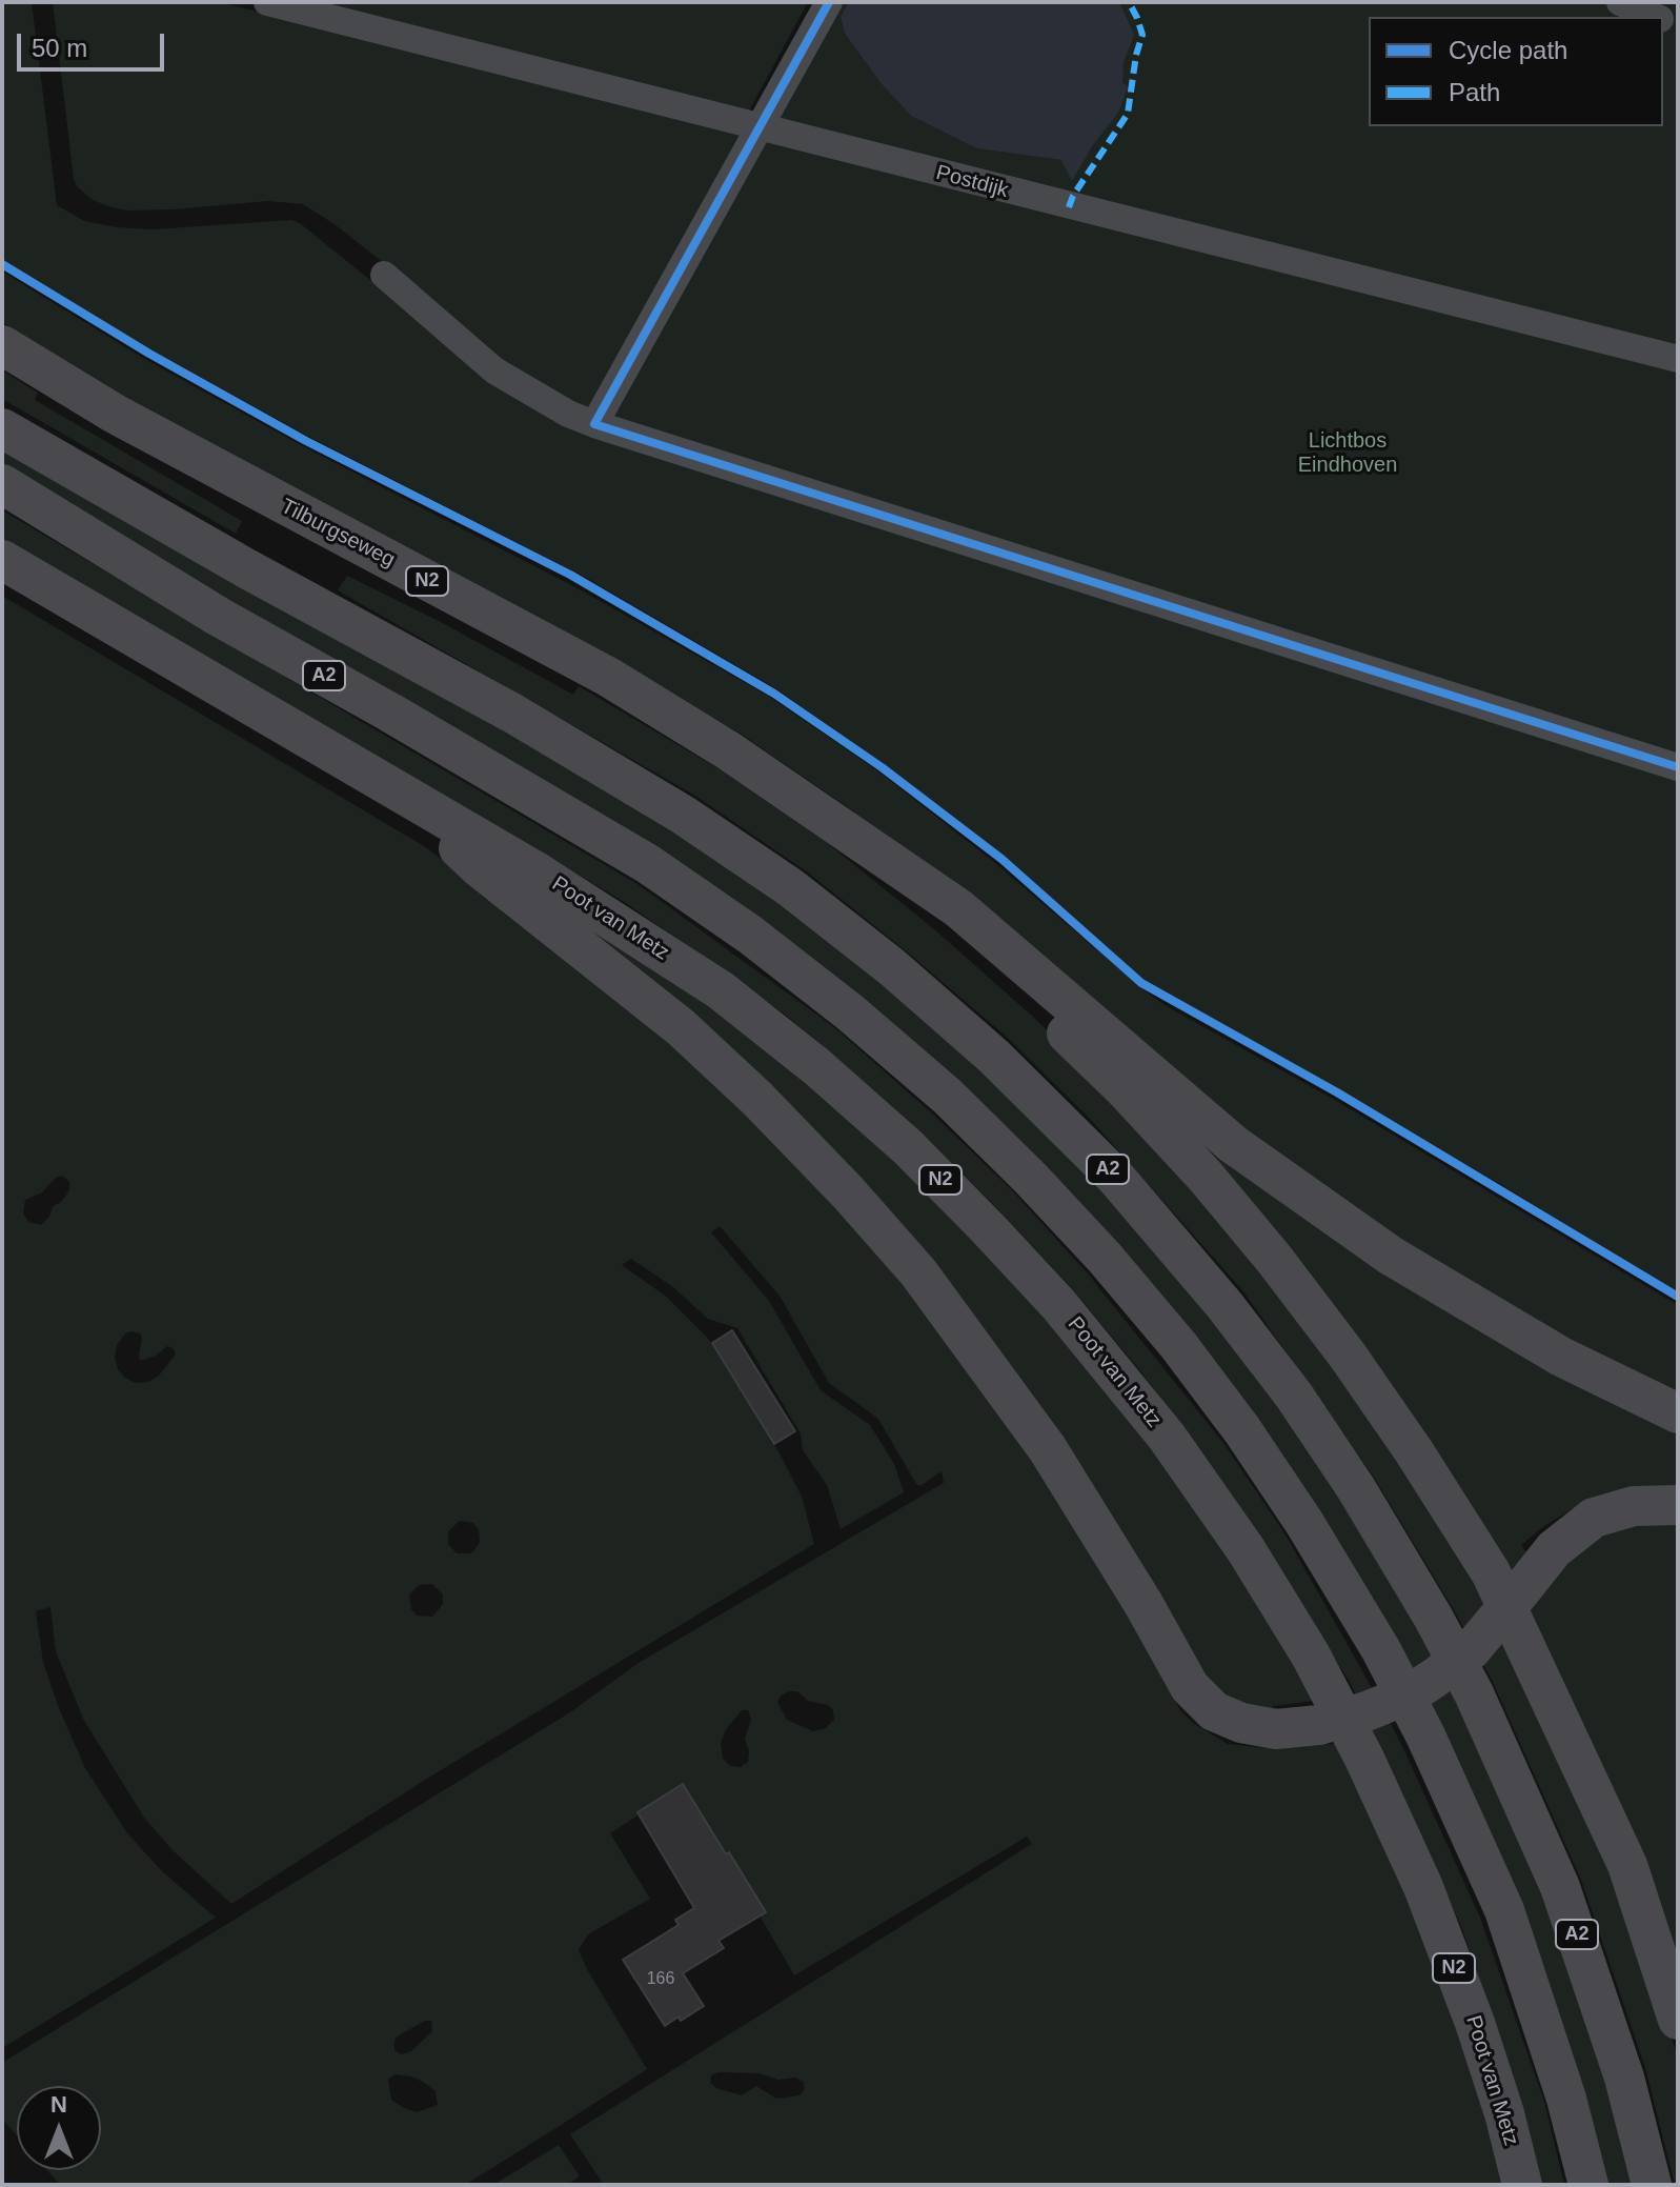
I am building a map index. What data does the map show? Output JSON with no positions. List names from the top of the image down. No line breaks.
{"streets":{"highway":["Tilburgseweg","N2","A2","Poot van Metz"],"street":["Postdijk"]},"crossings":[["Tilburgseweg","N2"],["N2","Poot van Metz"]],"parks":["Lichtbos Eindhoven"],"house_numbers":["166"],"legend":["Cycle path","Path"],"scale_bar":"50 m","north":"top"}
